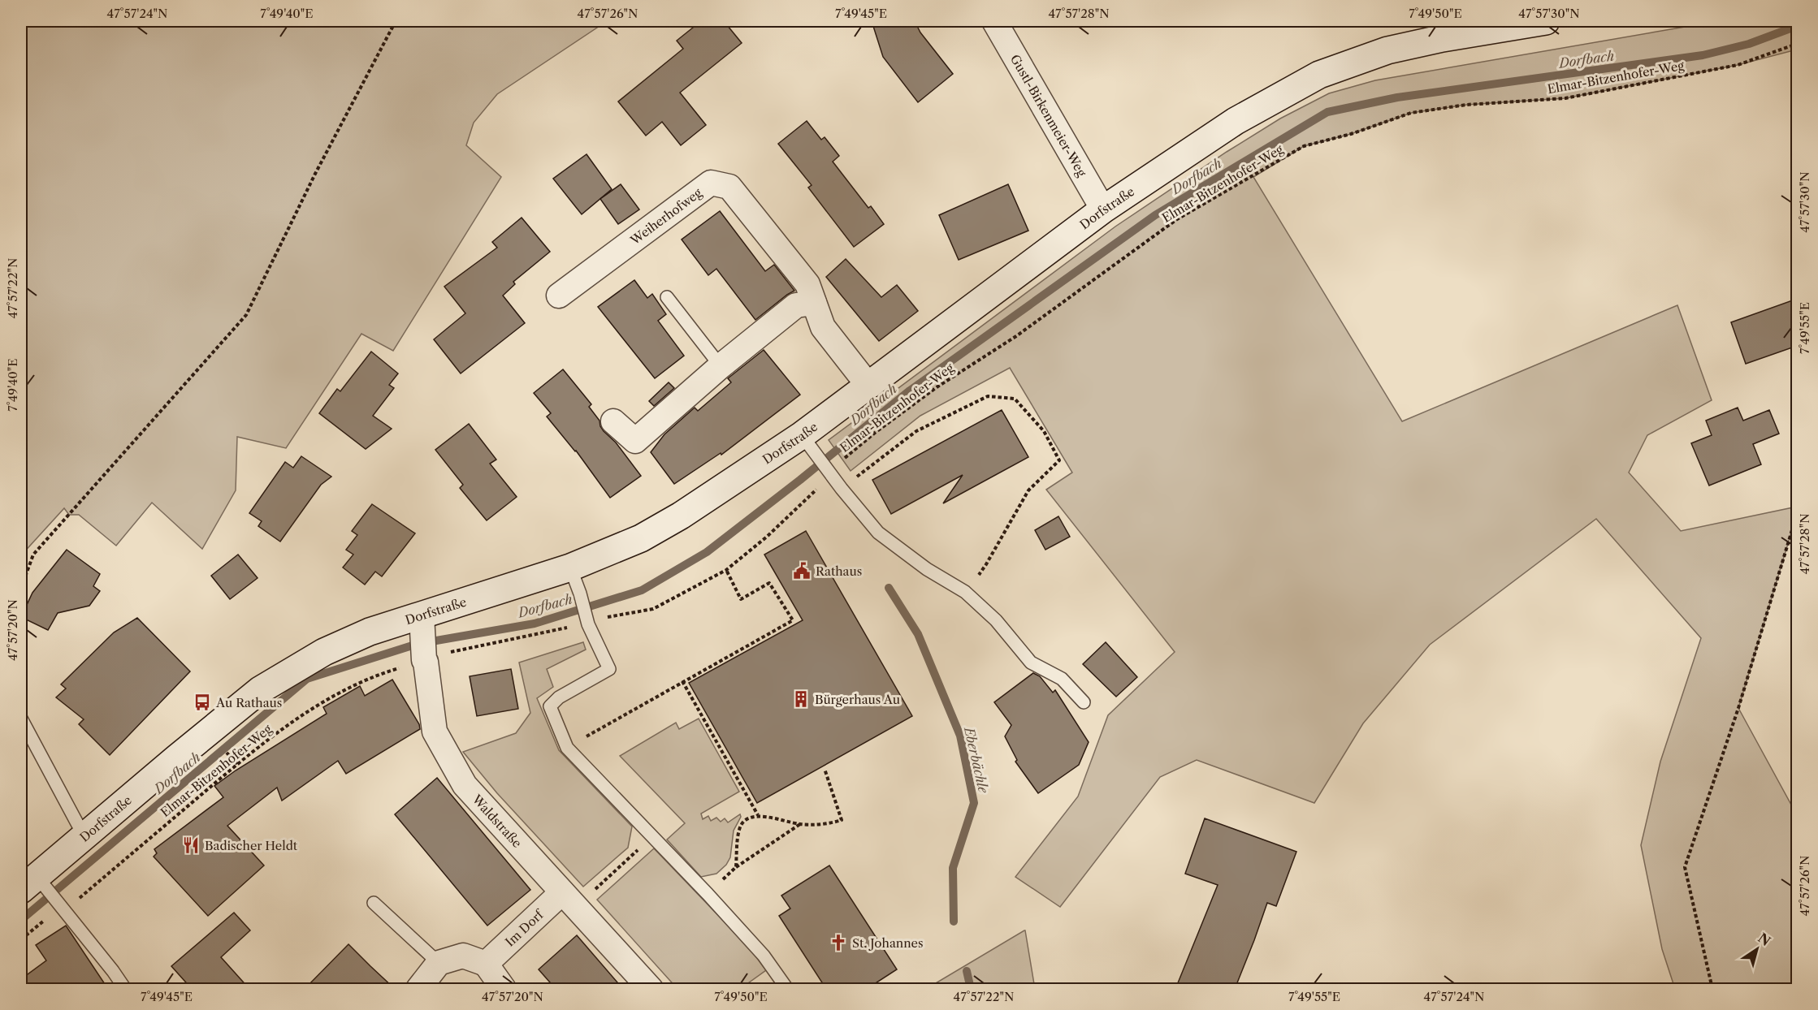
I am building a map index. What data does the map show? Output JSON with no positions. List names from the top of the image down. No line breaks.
{"streets":{"main road":["Dorfstraße"],"street":["Gustl-Birkenmeier-Weg","Weiherhofweg","Waldstraße","Im Dorf"],"path":["Elmar-Bitzenhofer-Weg"]},"crossings":[["Elmar-Bitzenhofer-Weg","Dorfstraße"],["Elmar-Bitzenhofer-Weg","Waldstraße"],["Gustl-Birkenmeier-Weg","Dorfstraße"],["Dorfstraße","Weiherhofweg"],["Dorfstraße","Waldstraße"],["Waldstraße","Im Dorf"]],"water":["Dorfbach","Eberbächle"],"places":{"public building":["Rathaus"],"building":["Bürgerhaus Au"],"bus stop":["Au Rathaus"],"restaurant":["Badischer Heldt"],"church":["St. Johannes"]},"north":"top right","coordinates":["47°57'24\"N","7°49'40\"E","47°57'26\"N","7°49'45\"E","47°57'28\"N","7°49'50\"E","47°57'30\"N","47°57'22\"N","7°49'55\"E","47°57'20\"N"]}
